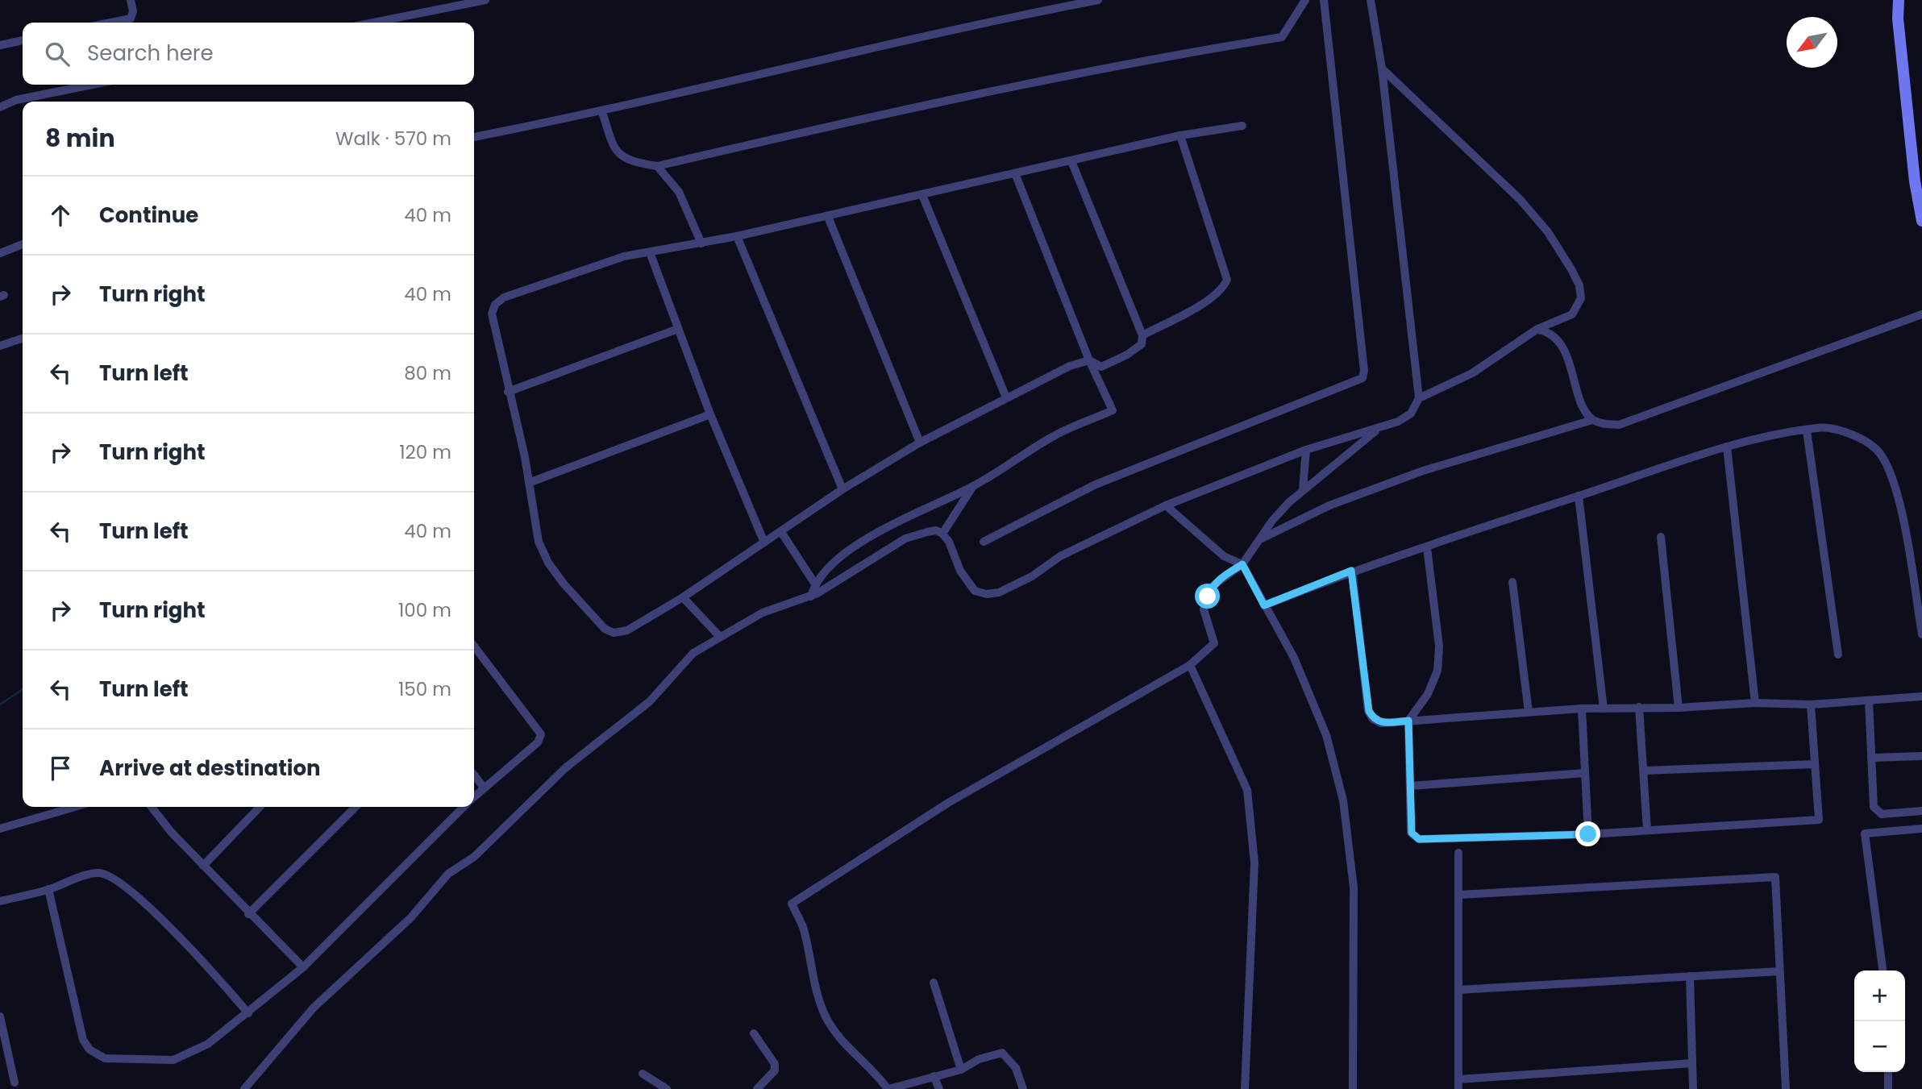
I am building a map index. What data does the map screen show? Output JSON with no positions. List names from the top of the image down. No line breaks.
{"north":"bottom left","page":{"search":"Search here","heading":["8 min","Walk · 570 m"],"list":[["Continue","40 m"],["Turn right","40 m"],["Turn left","80 m"],["Turn right","120 m"],["Turn left","40 m"],["Turn right","100 m"],["Turn left","150 m"],"Arrive at destination"],"map_buttons":["+","−"]}}
